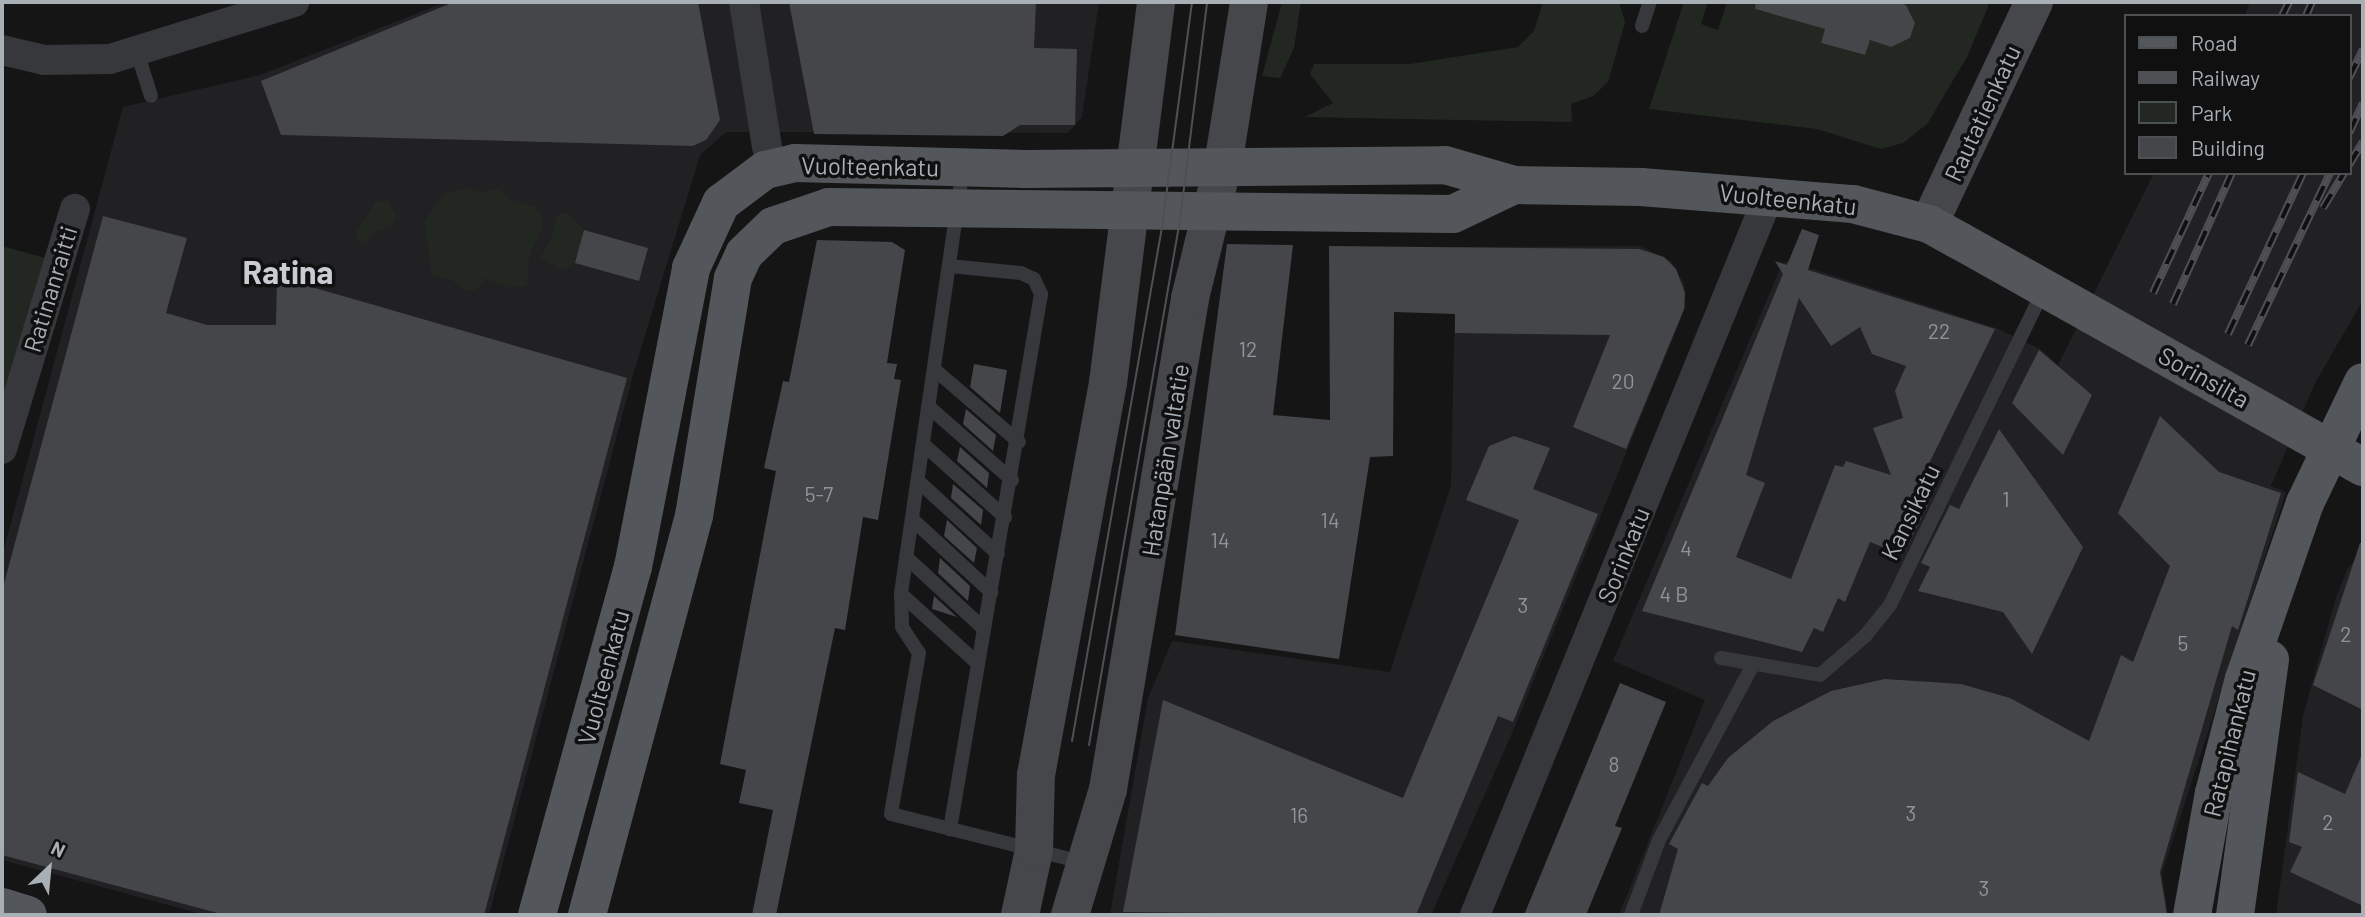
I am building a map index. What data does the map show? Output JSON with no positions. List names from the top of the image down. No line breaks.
{"streets":{"main road":["Rautatienkatu","Vuolteenkatu","Sorinsilta","Hatanpään valtatie","Ratapihankatu"],"street":["Ratinanraitti","Sorinkatu"],"lane":["Kansikatu"]},"crossings":[["Rautatienkatu","Vuolteenkatu"],["Vuolteenkatu","Sorinsilta"],["Vuolteenkatu","Hatanpään valtatie"],["Vuolteenkatu","Kansikatu"],["Vuolteenkatu","Sorinkatu"],["Sorinsilta","Kansikatu"]],"districts":["Ratina"],"house_numbers":["22","12","20","5-7","1","14","14","4","4 B","3","2","5","8","3","16","2","3"],"legend":["Road","Railway","Park","Building"],"north":"top right"}
